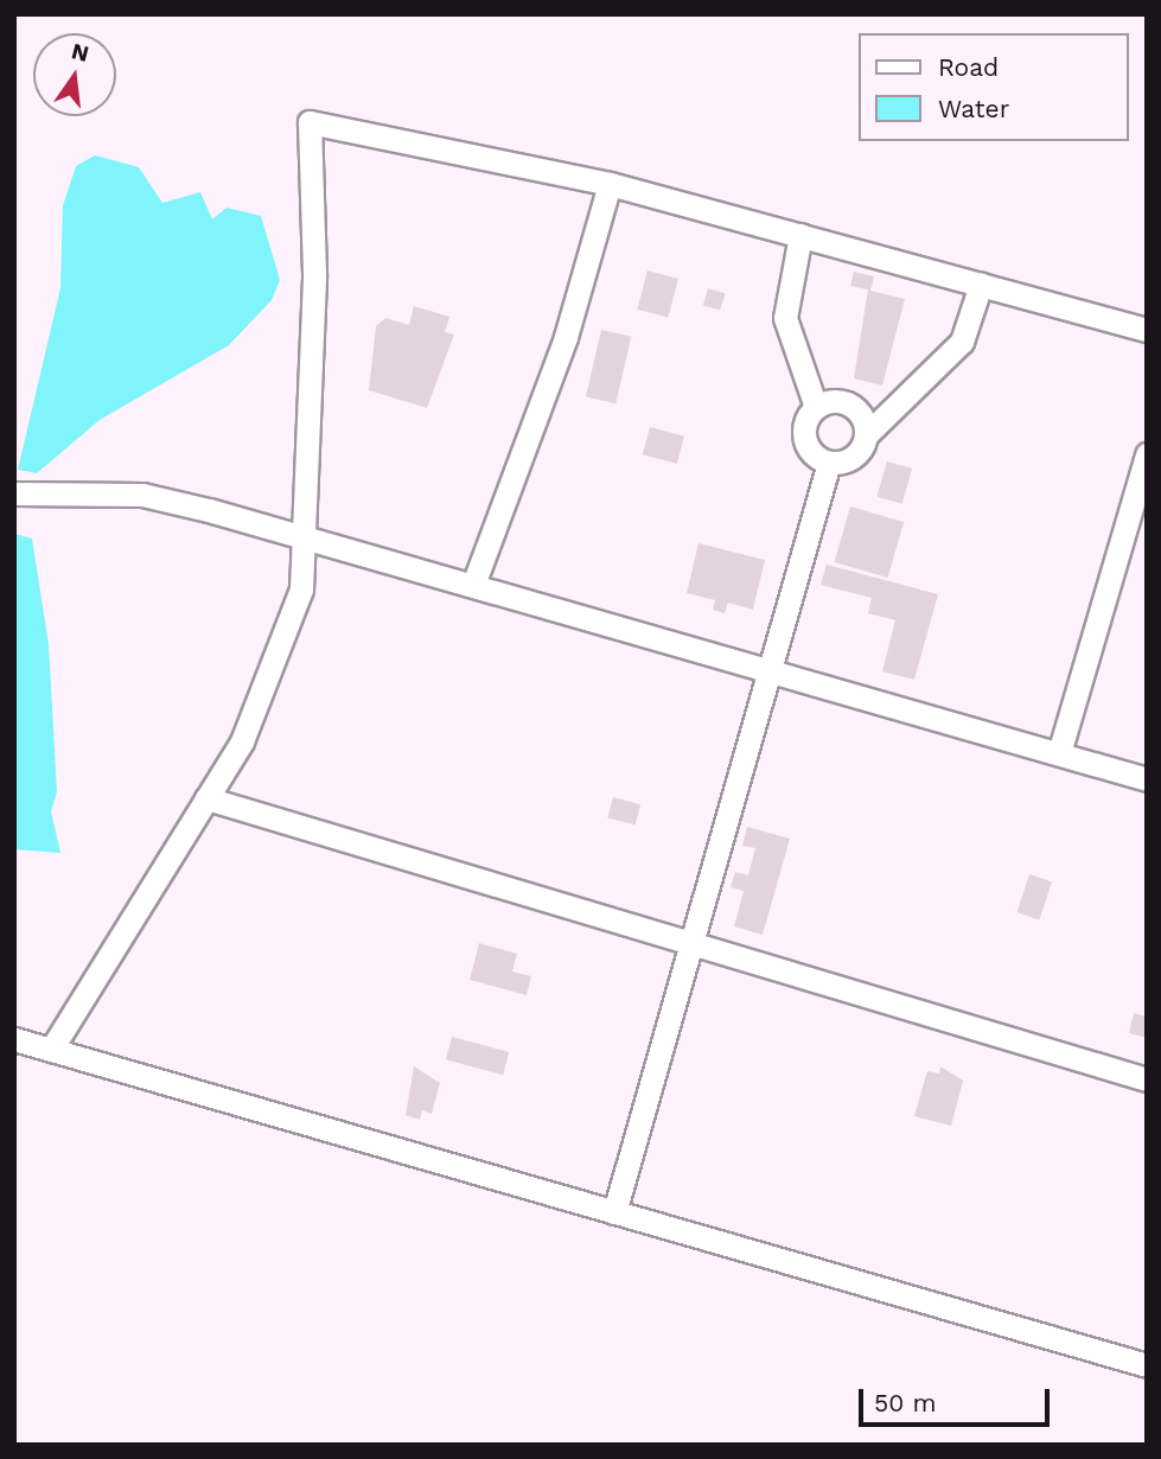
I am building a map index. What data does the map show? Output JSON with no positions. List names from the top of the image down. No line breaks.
{"legend":["Road","Water"],"scale_bar":"50 m","north":"top"}
